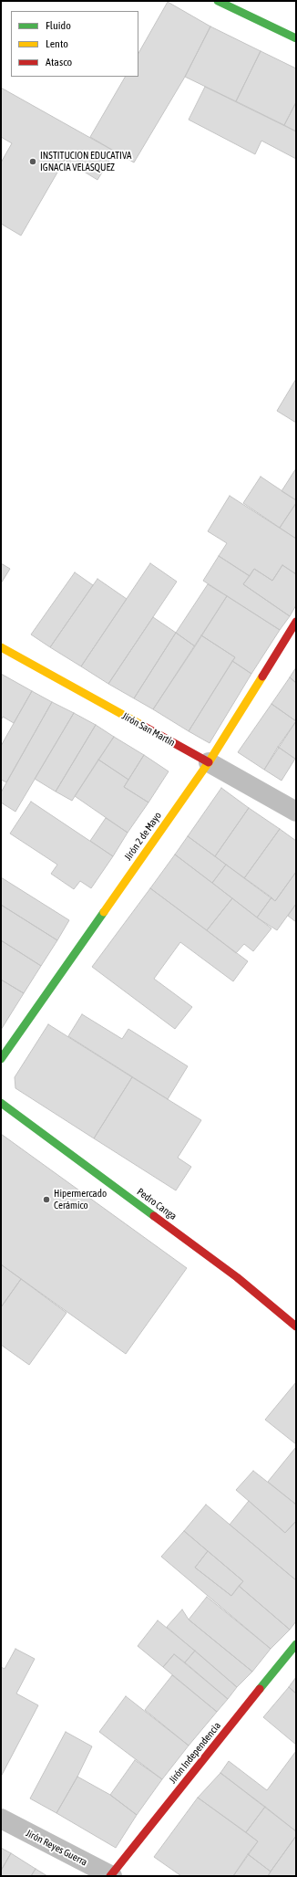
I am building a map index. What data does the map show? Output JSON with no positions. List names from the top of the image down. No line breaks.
{"streets":{"street":["Jirón San Martín","Jirón 2 de Mayo","Pedro Canga","Jirón Independencia","Jirón Reyes Guerra"]},"crossings":[["Jirón San Martín","Jirón 2 de Mayo"],["Jirón Independencia","Jirón Reyes Guerra"]],"places":["INSTITUCION EDUCATIVA IGNACIA VELASQUEZ","Hipermercado Cerámico"],"legend":["Fluido","Lento","Atasco"]}
